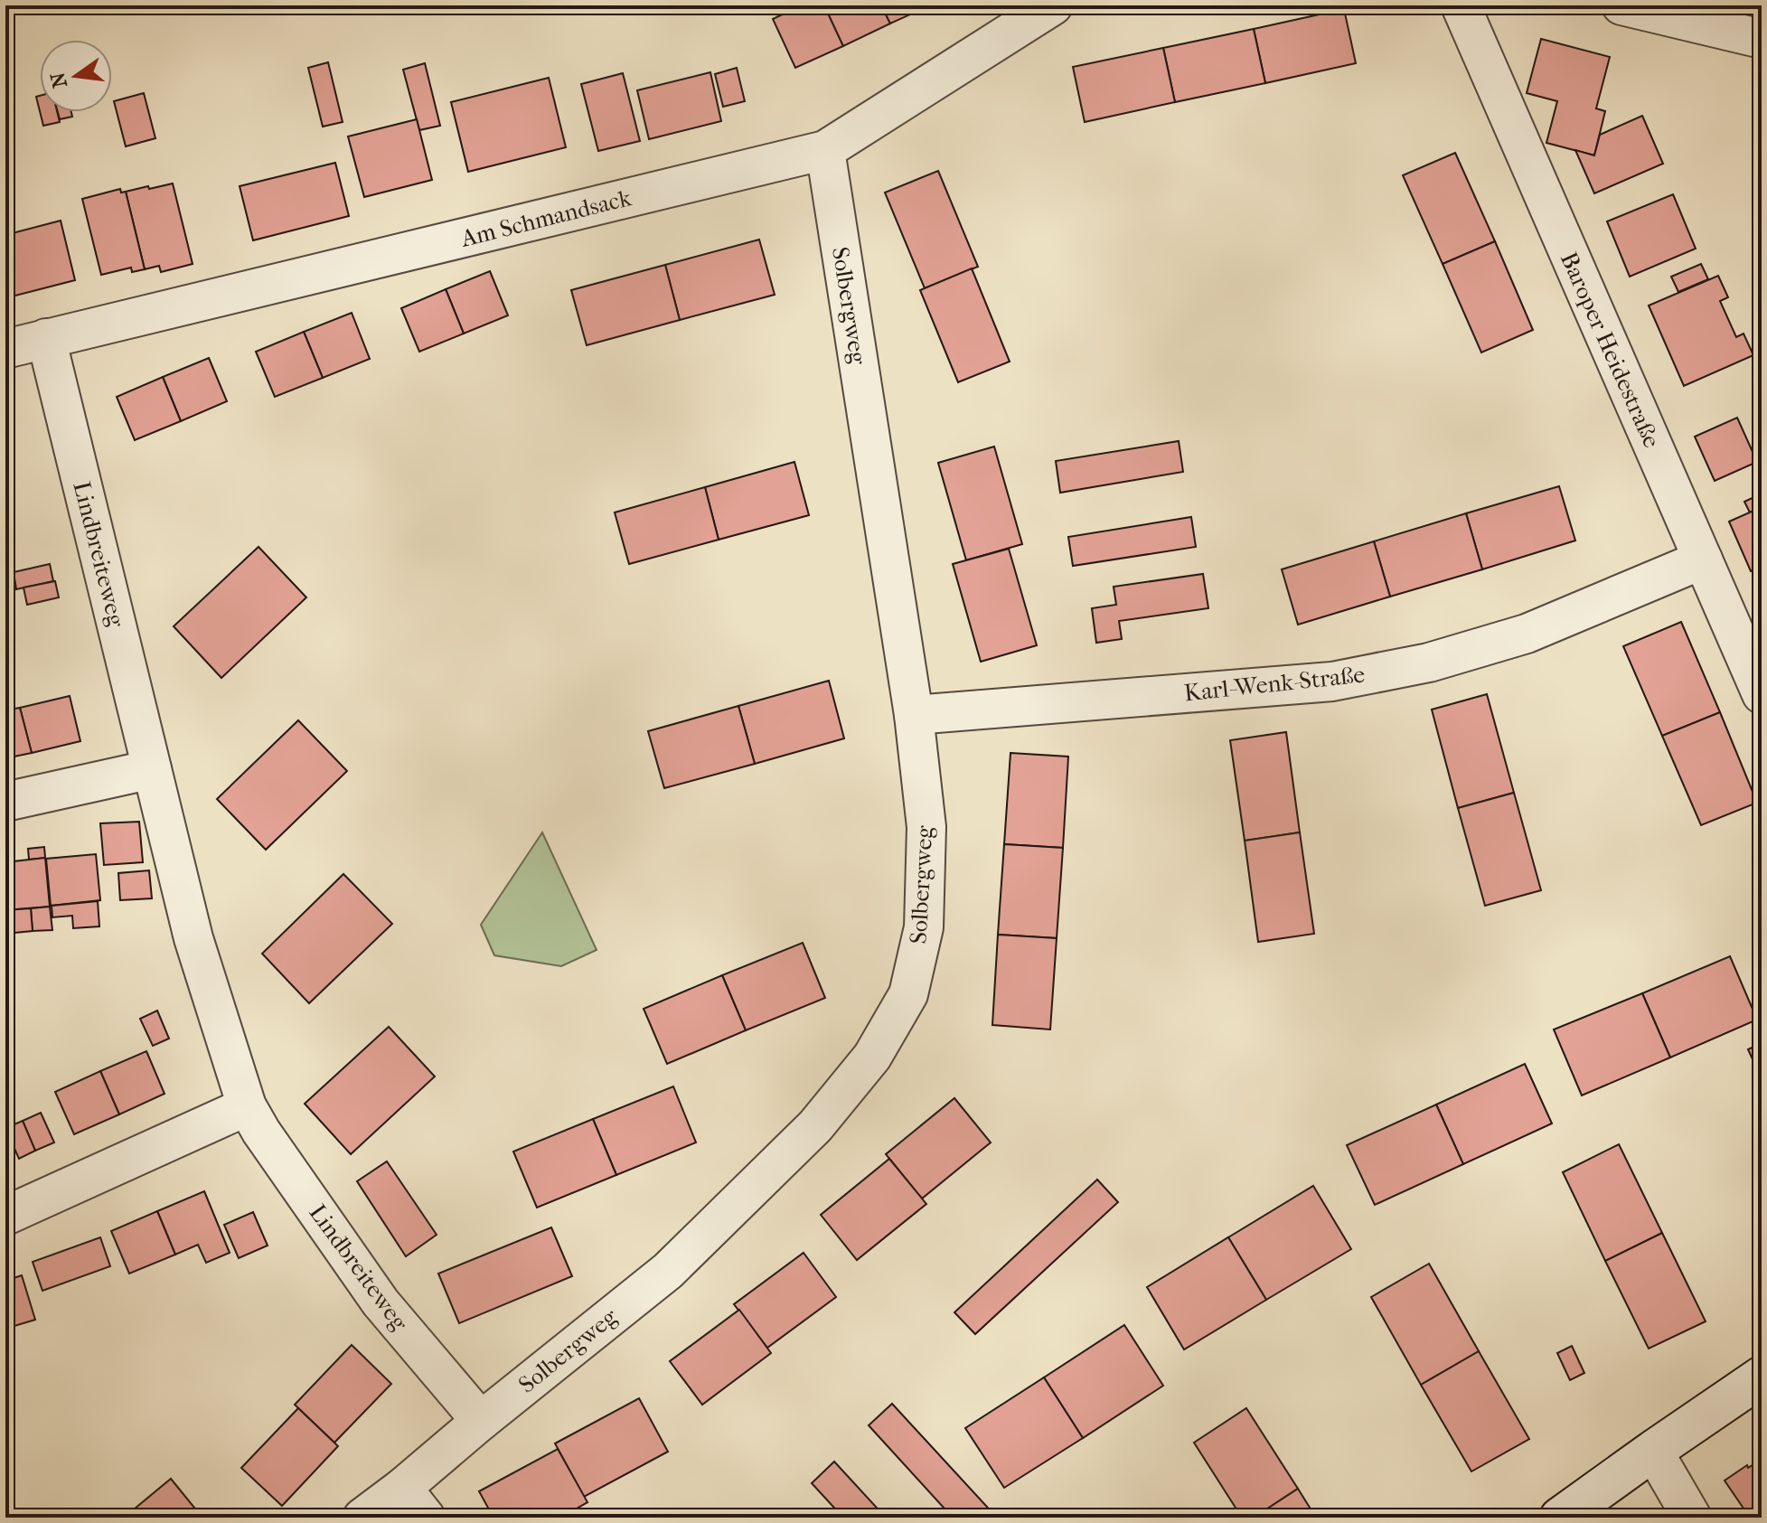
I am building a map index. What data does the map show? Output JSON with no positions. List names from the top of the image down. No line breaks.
{"streets":{"street":["Am Schmandsack","Solbergweg","Baroper Heidestraße","Lindbreiteweg","Karl-Wenk-Straße"]},"crossings":[["Am Schmandsack","Solbergweg"],["Am Schmandsack","Lindbreiteweg"],["Solbergweg","Lindbreiteweg"],["Solbergweg","Karl-Wenk-Straße"],["Baroper Heidestraße","Karl-Wenk-Straße"]],"north":"left"}
